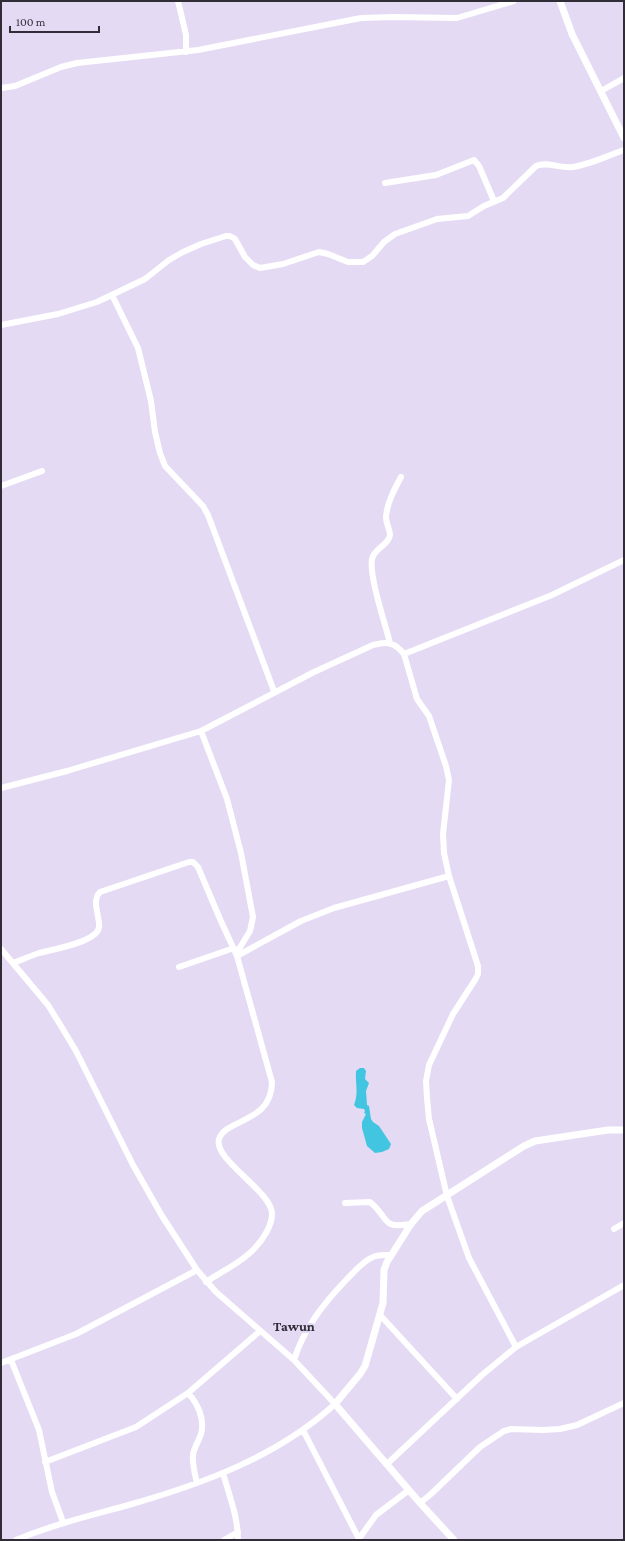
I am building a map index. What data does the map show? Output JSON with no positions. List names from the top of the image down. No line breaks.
{"districts":["Tawun"],"scale_bar":"100 m"}
